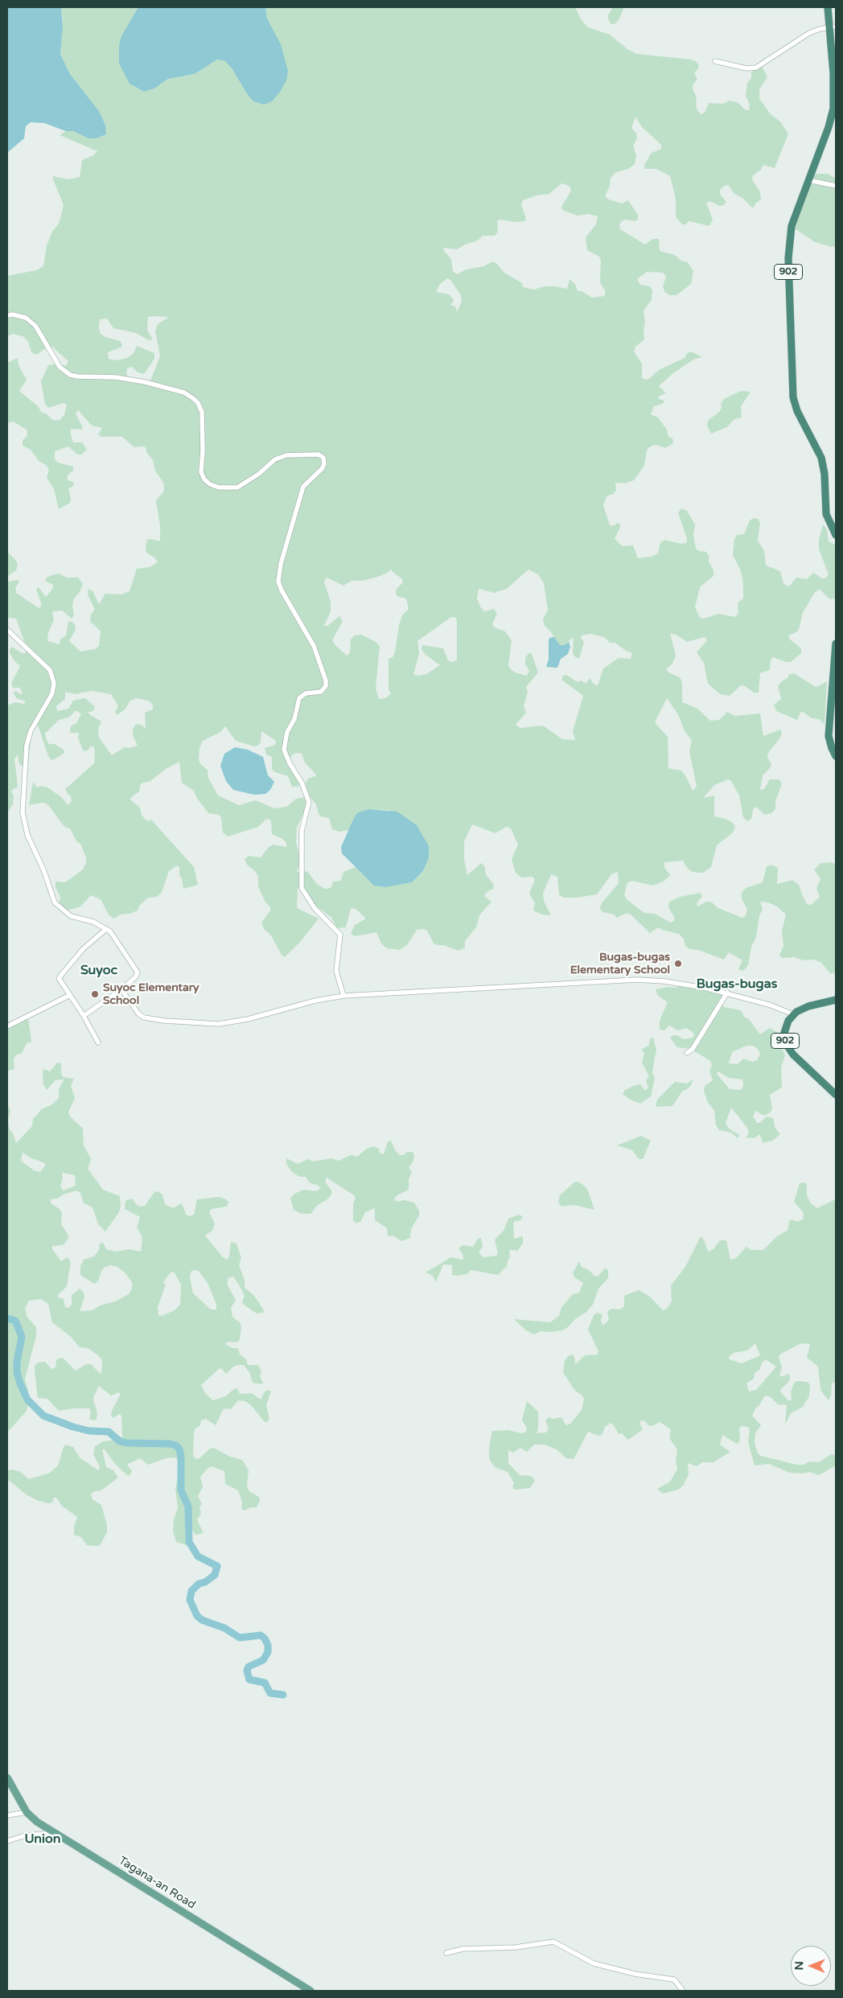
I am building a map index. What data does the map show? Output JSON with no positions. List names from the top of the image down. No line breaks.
{"streets":{"highway":["902"],"main road":["Tagana-an Road"]},"districts":["Suyoc","Bugas-bugas","Union"],"places":["Bugas-bugas Elementary School","Suyoc Elementary School"],"north":"left"}
